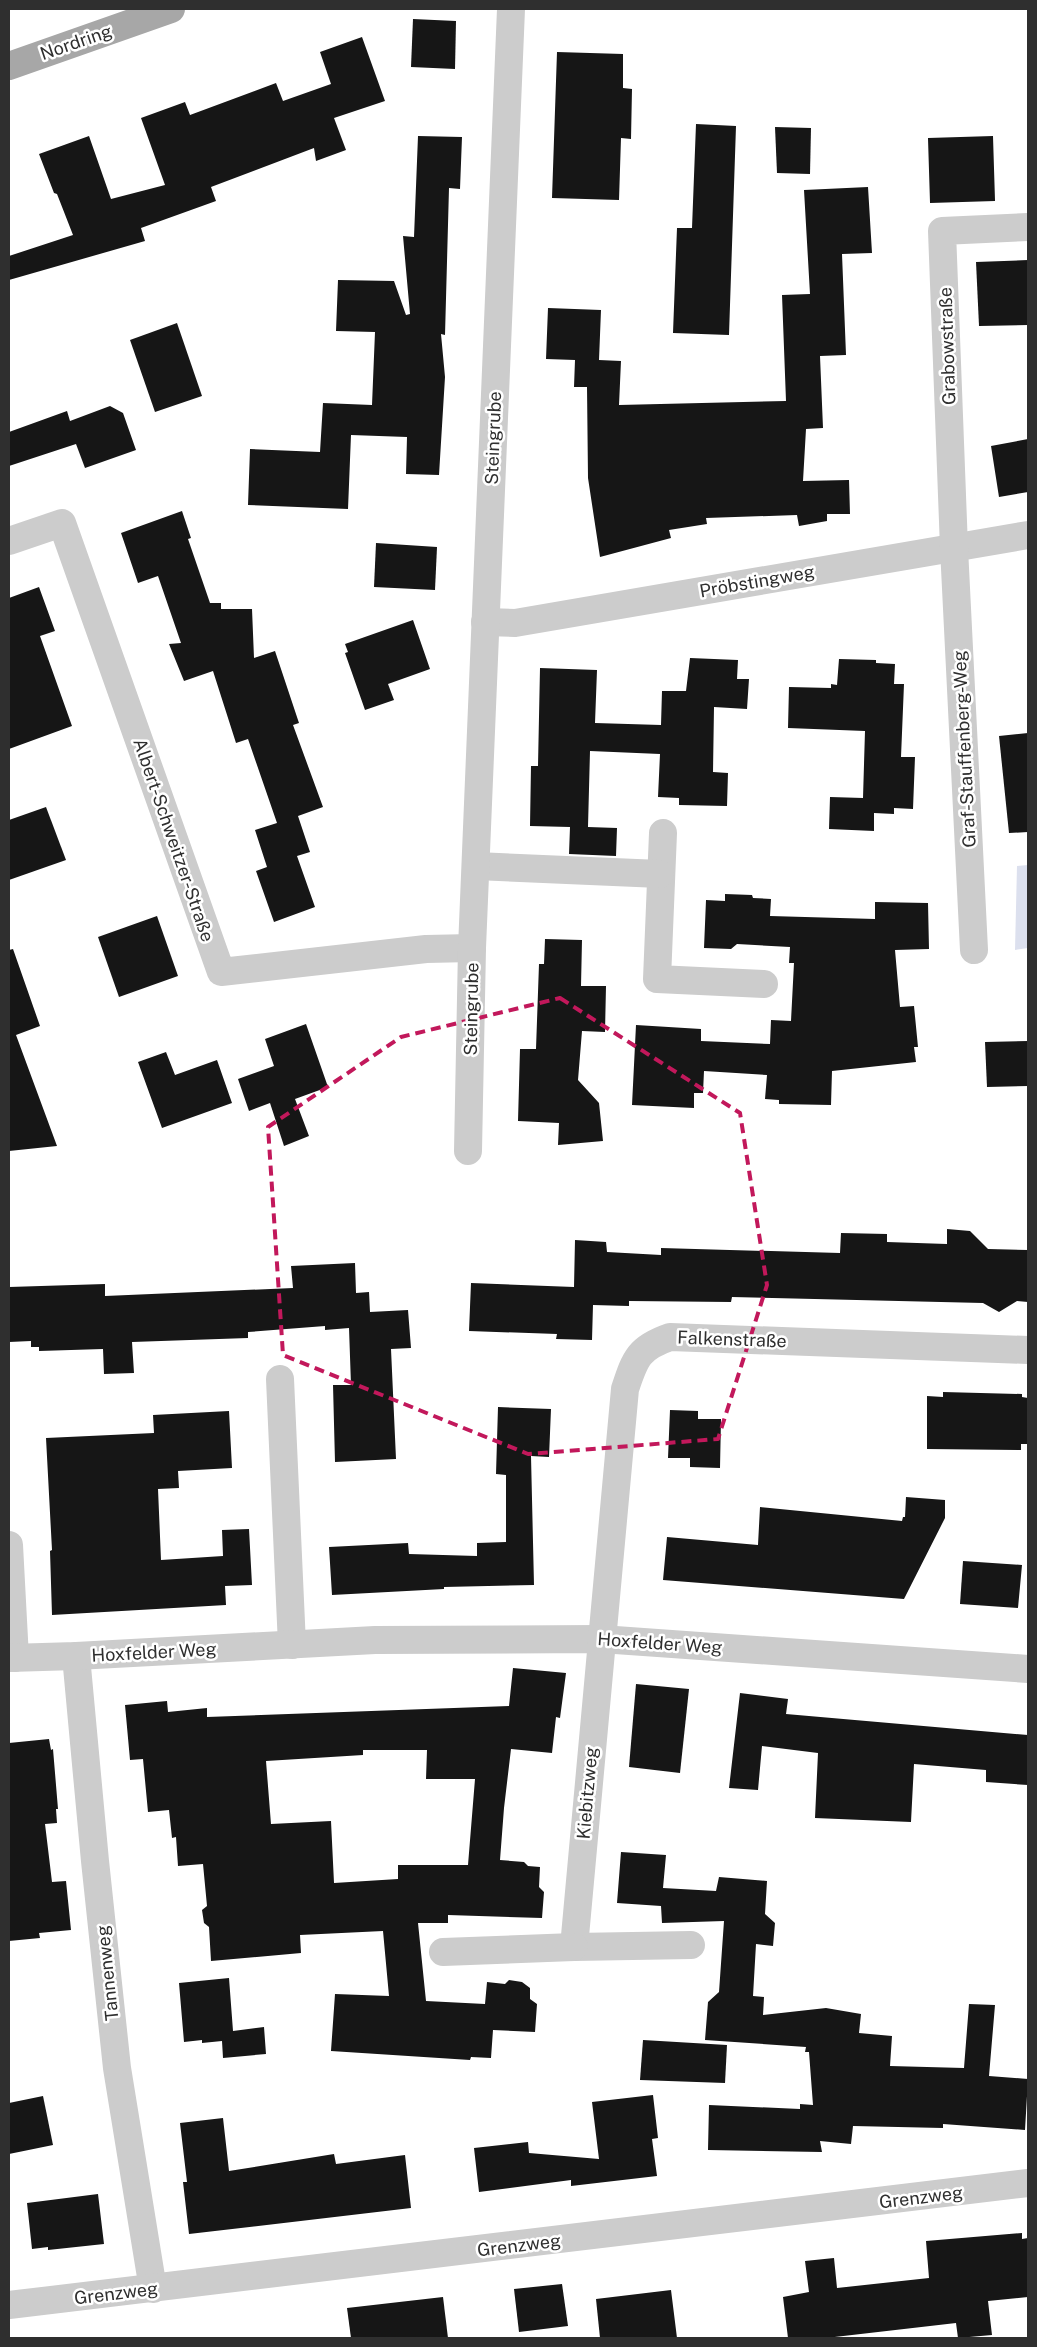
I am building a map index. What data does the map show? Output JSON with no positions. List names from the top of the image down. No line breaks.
{"streets":{"main road":["Nordring"],"street":["Grabowstraße","Steingrube","Pröbstingweg","Graf-Stauffenberg-Weg","Albert-Schweitzer-Straße","Falkenstraße","Hoxfelder Weg","Kiebitzweg","Tannenweg","Grenzweg"]},"crossings":[["Grabowstraße","Pröbstingweg"],["Grabowstraße","Graf-Stauffenberg-Weg"],["Steingrube","Pröbstingweg"],["Steingrube","Albert-Schweitzer-Straße"],["Pröbstingweg","Graf-Stauffenberg-Weg"],["Falkenstraße","Hoxfelder Weg"],["Falkenstraße","Kiebitzweg"],["Hoxfelder Weg","Kiebitzweg"],["Hoxfelder Weg","Tannenweg"],["Tannenweg","Grenzweg"]]}
